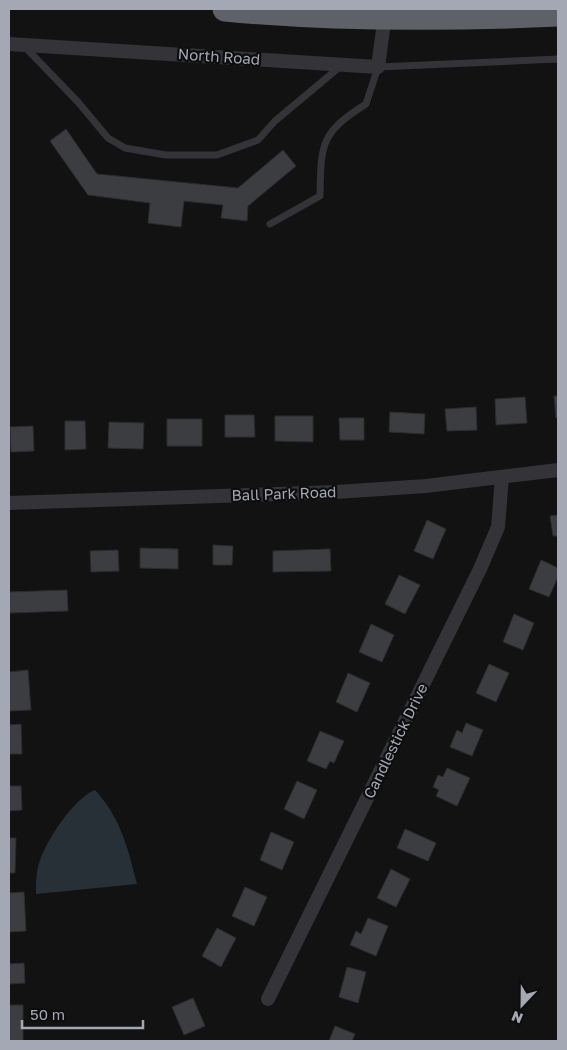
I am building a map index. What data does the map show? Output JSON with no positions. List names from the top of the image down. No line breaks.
{"streets":{"street":["North Road","Ball Park Road","Candlestick Drive"]},"crossings":[["Ball Park Road","Candlestick Drive"]],"scale_bar":"50 m","north":"bottom"}
